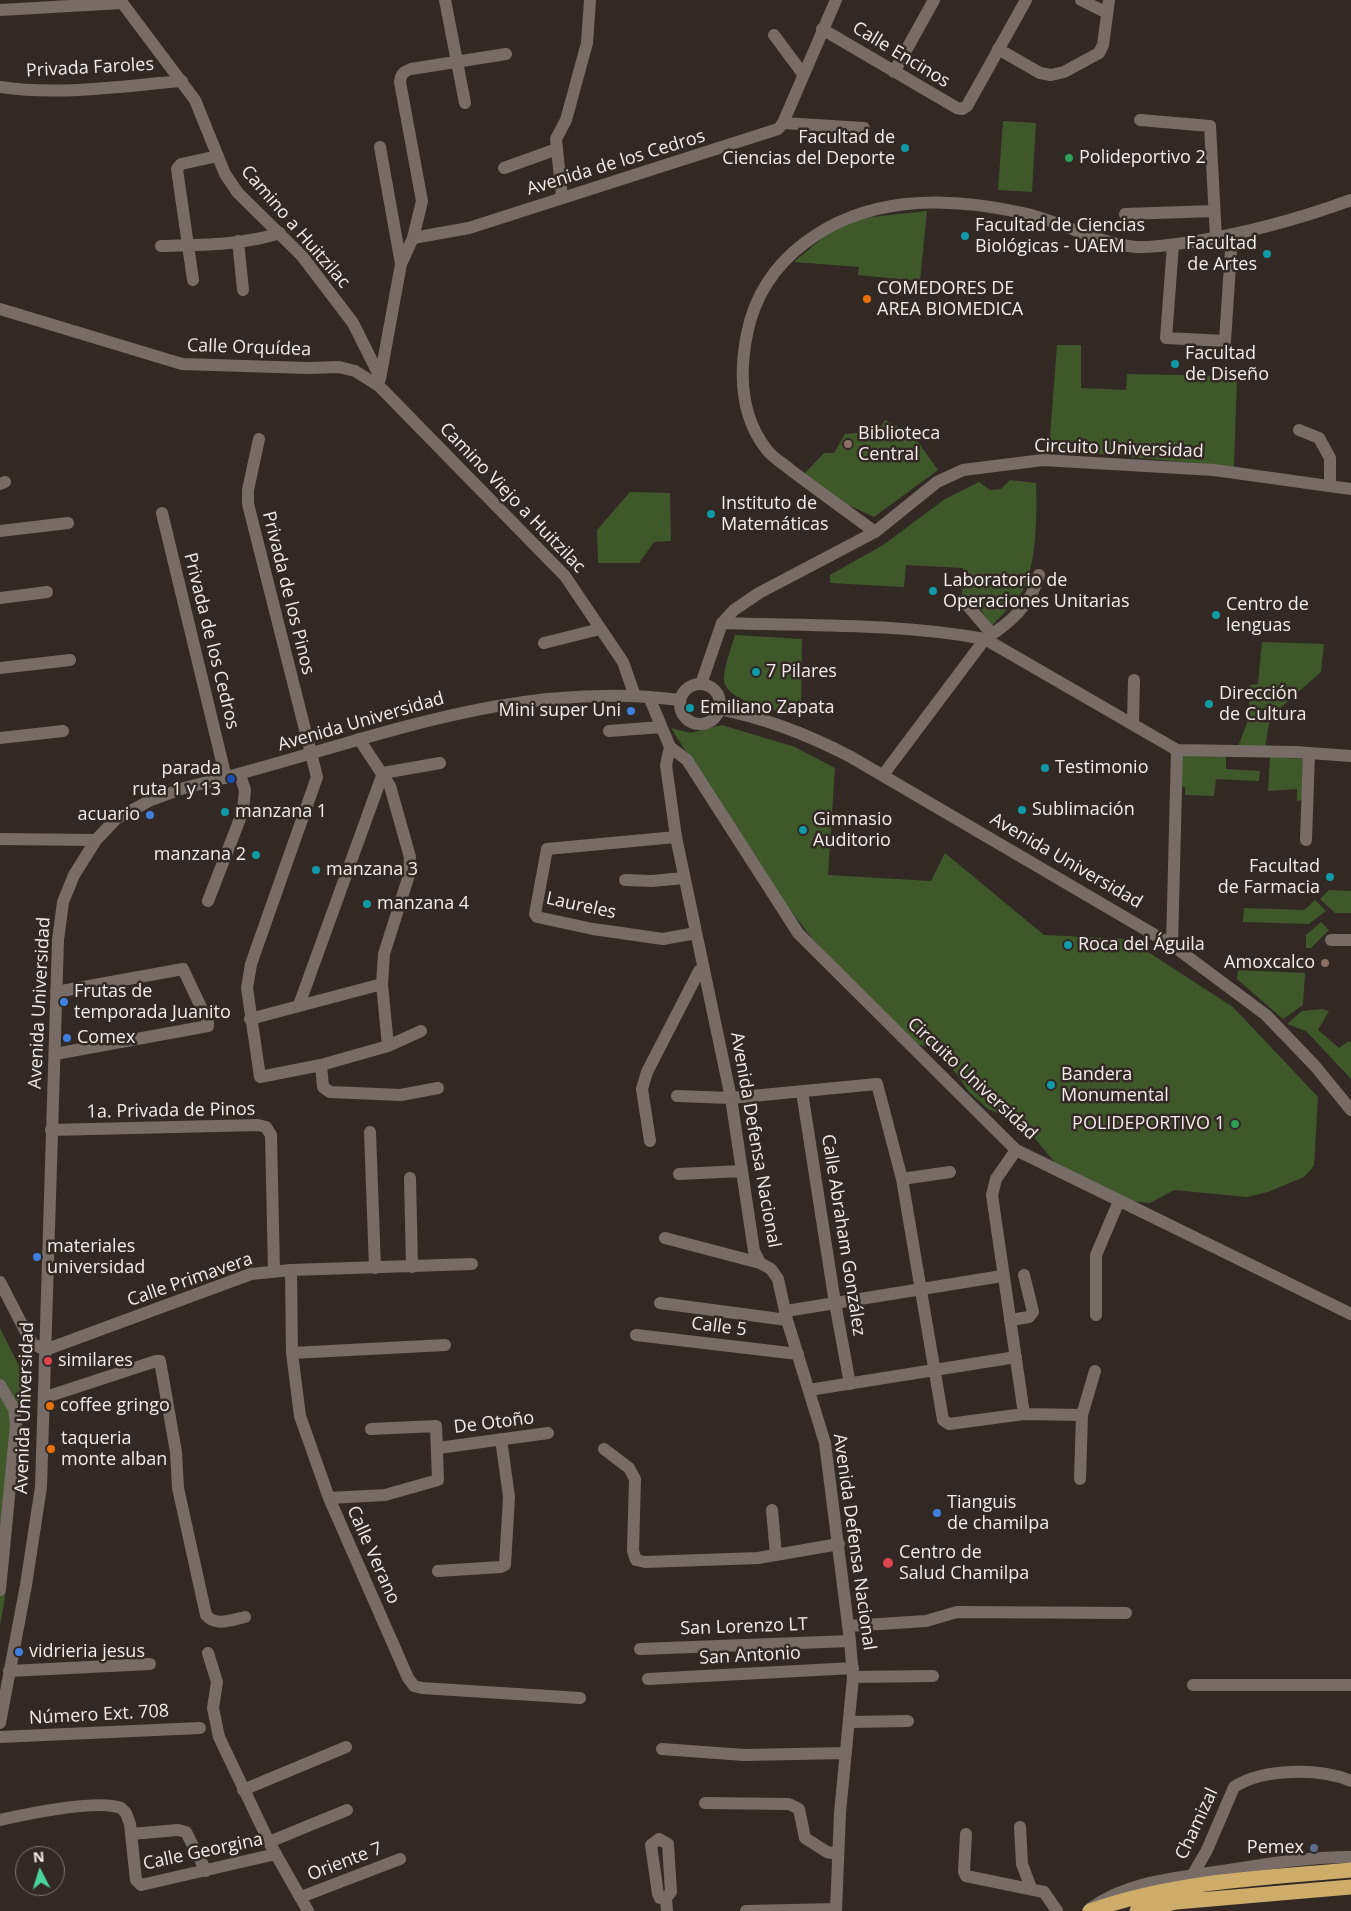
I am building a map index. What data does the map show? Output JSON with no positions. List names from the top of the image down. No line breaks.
{"streets":{"street":["Calle Encinos","Privada Faroles","Avenida de los Cedros","Camino a Huitzilac","Calle Orquídea","Circuito Universidad","Camino Viejo a Huitzilac","Privada de los Pinos","Privada de los Cedros","Avenida Universidad","Laureles","1a. Privada de Pinos","Avenida Defensa Nacional","Calle Abraham González","Calle Primavera","Calle 5","De Otoño","Calle Verano","San Lorenzo LT","San Antonio","Número Ext. 708","Chamizal","Calle Georgina","Oriente 7"]},"crossings":[["Privada Faroles","Camino a Huitzilac"],["Camino a Huitzilac","Calle Orquídea"],["Camino a Huitzilac","Camino Viejo a Huitzilac"],["Calle Orquídea","Camino Viejo a Huitzilac"],["Circuito Universidad","Avenida Universidad"],["Circuito Universidad","Avenida Defensa Nacional"],["Camino Viejo a Huitzilac","Avenida Universidad"],["Privada de los Pinos","Avenida Universidad"],["Privada de los Cedros","Avenida Universidad"],["Avenida Universidad","1a. Privada de Pinos"],["Avenida Universidad","Calle Primavera"],["Laureles","Avenida Defensa Nacional"],["1a. Privada de Pinos","Calle Primavera"],["Avenida Defensa Nacional","Calle 5"],["Avenida Defensa Nacional","San Lorenzo LT"],["Avenida Defensa Nacional","San Antonio"],["Calle Primavera","Calle Verano"],["De Otoño","Calle Verano"]],"places":["Facultad de Ciencias del Deporte","Polideportivo 2","Facultad de Ciencias Biológicas - UAEM","Facultad de Artes","COMEDORES DE AREA BIOMEDICA","Facultad de Diseño","Biblioteca Central","Instituto de Matemáticas","Laboratorio de Operaciones Unitarias","Centro de lenguas","7 Pilares","Dirección de Cultura","Emiliano Zapata","Mini super Uni","Testimonio","parada ruta 1 y 13","Sublimación","manzana 1","acuario","Gimnasio Auditorio","manzana 2","manzana 3","Facultad de Farmacia","manzana 4","Roca del Águila","Amoxcalco","Frutas de temporada Juanito","Comex","Bandera Monumental","POLIDEPORTIVO 1","materiales universidad","similares","coffee gringo","taqueria monte alban","Tianguis de chamilpa","Centro de Salud Chamilpa","vidrieria jesus","Pemex"],"north":"top"}
